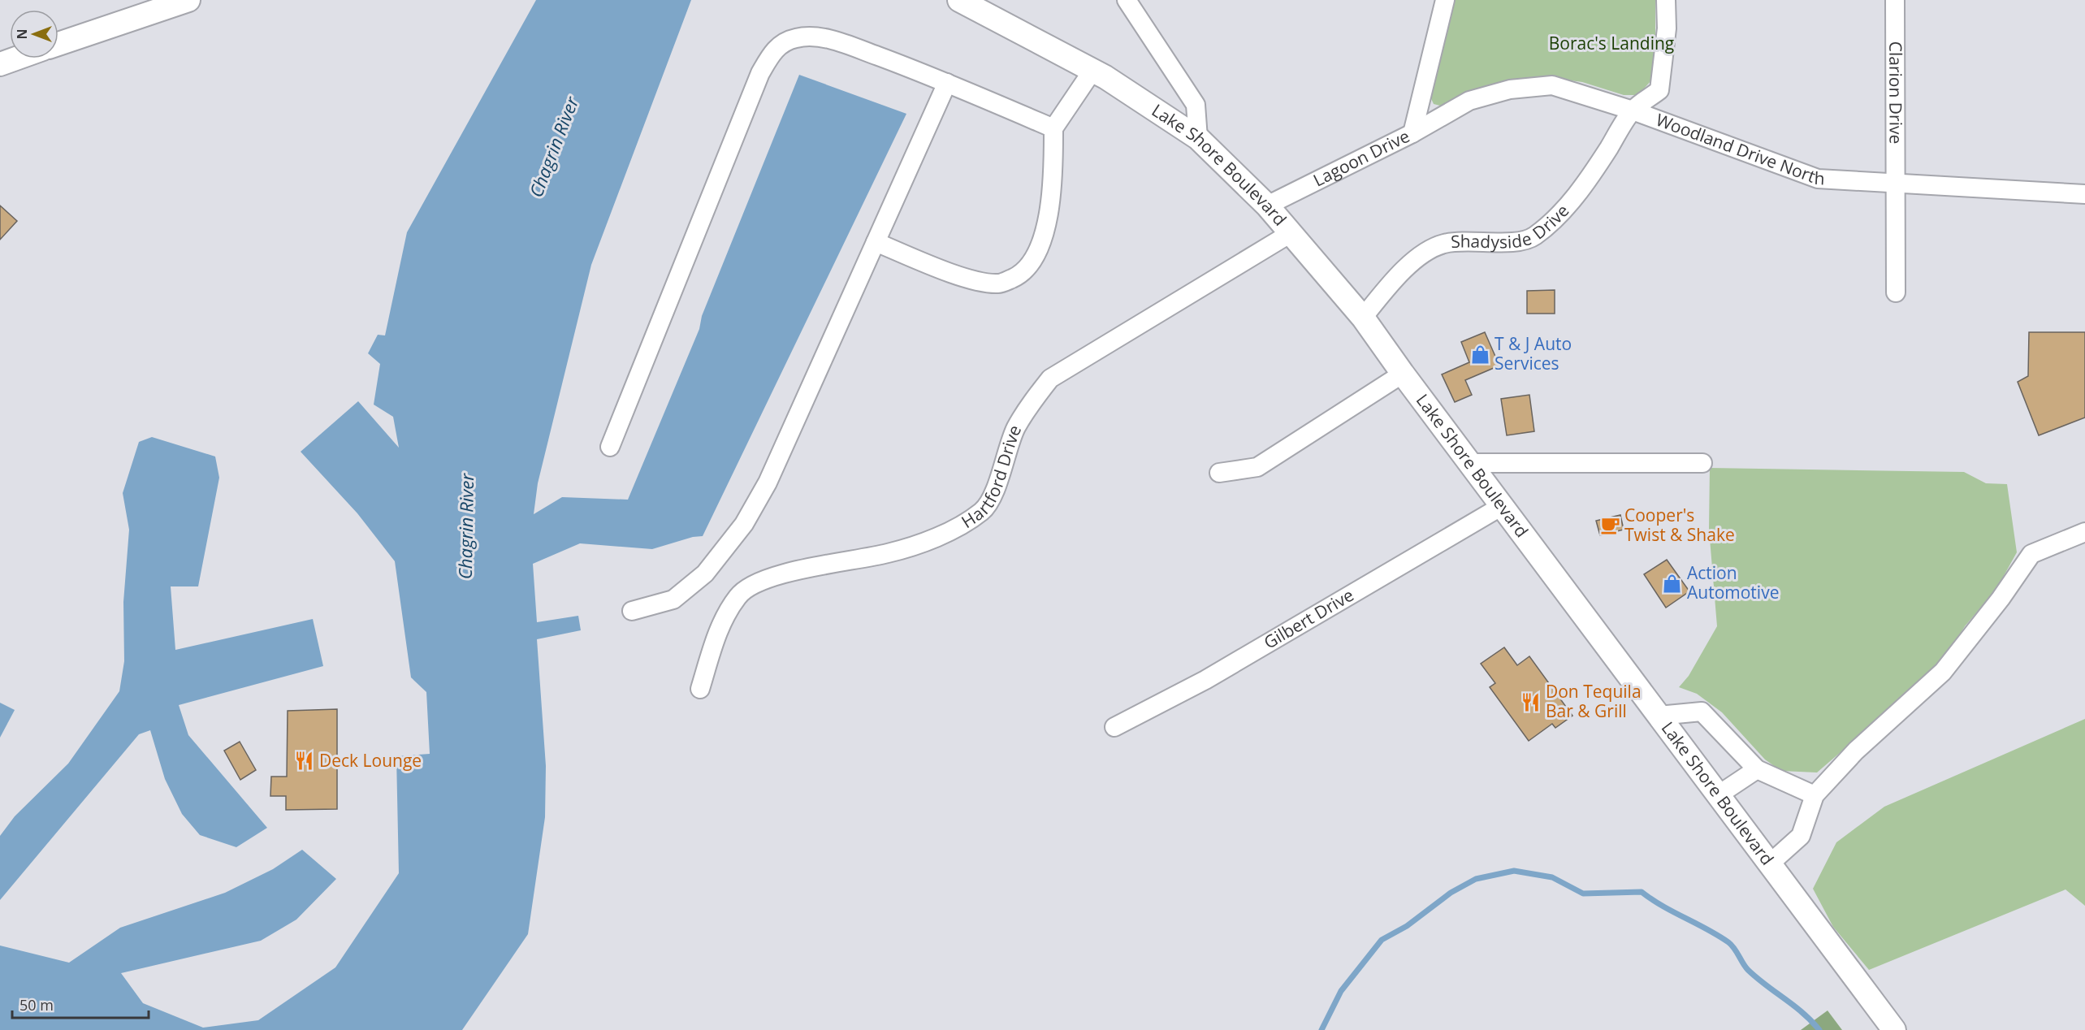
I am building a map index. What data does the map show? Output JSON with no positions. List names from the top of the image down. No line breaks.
{"streets":{"main road":["Lake Shore Boulevard"],"street":["Clarion Drive","Woodland Drive North","Lagoon Drive","Shadyside Drive","Hartford Drive","Gilbert Drive"]},"crossings":[["Clarion Drive","Woodland Drive North"],["Woodland Drive North","Lagoon Drive"],["Woodland Drive North","Shadyside Drive"],["Lagoon Drive","Lake Shore Boulevard"],["Lake Shore Boulevard","Shadyside Drive"],["Lake Shore Boulevard","Hartford Drive"],["Lake Shore Boulevard","Gilbert Drive"]],"water":["Chagrin River"],"parks":["Borac's Landing"],"places":{"shop":["T & J Auto Services","Action Automotive"],"cafe":["Cooper's Twist & Shake"],"restaurant":["Don Tequila Bar & Grill","Deck Lounge"]},"scale_bar":"50 m","north":"left"}
